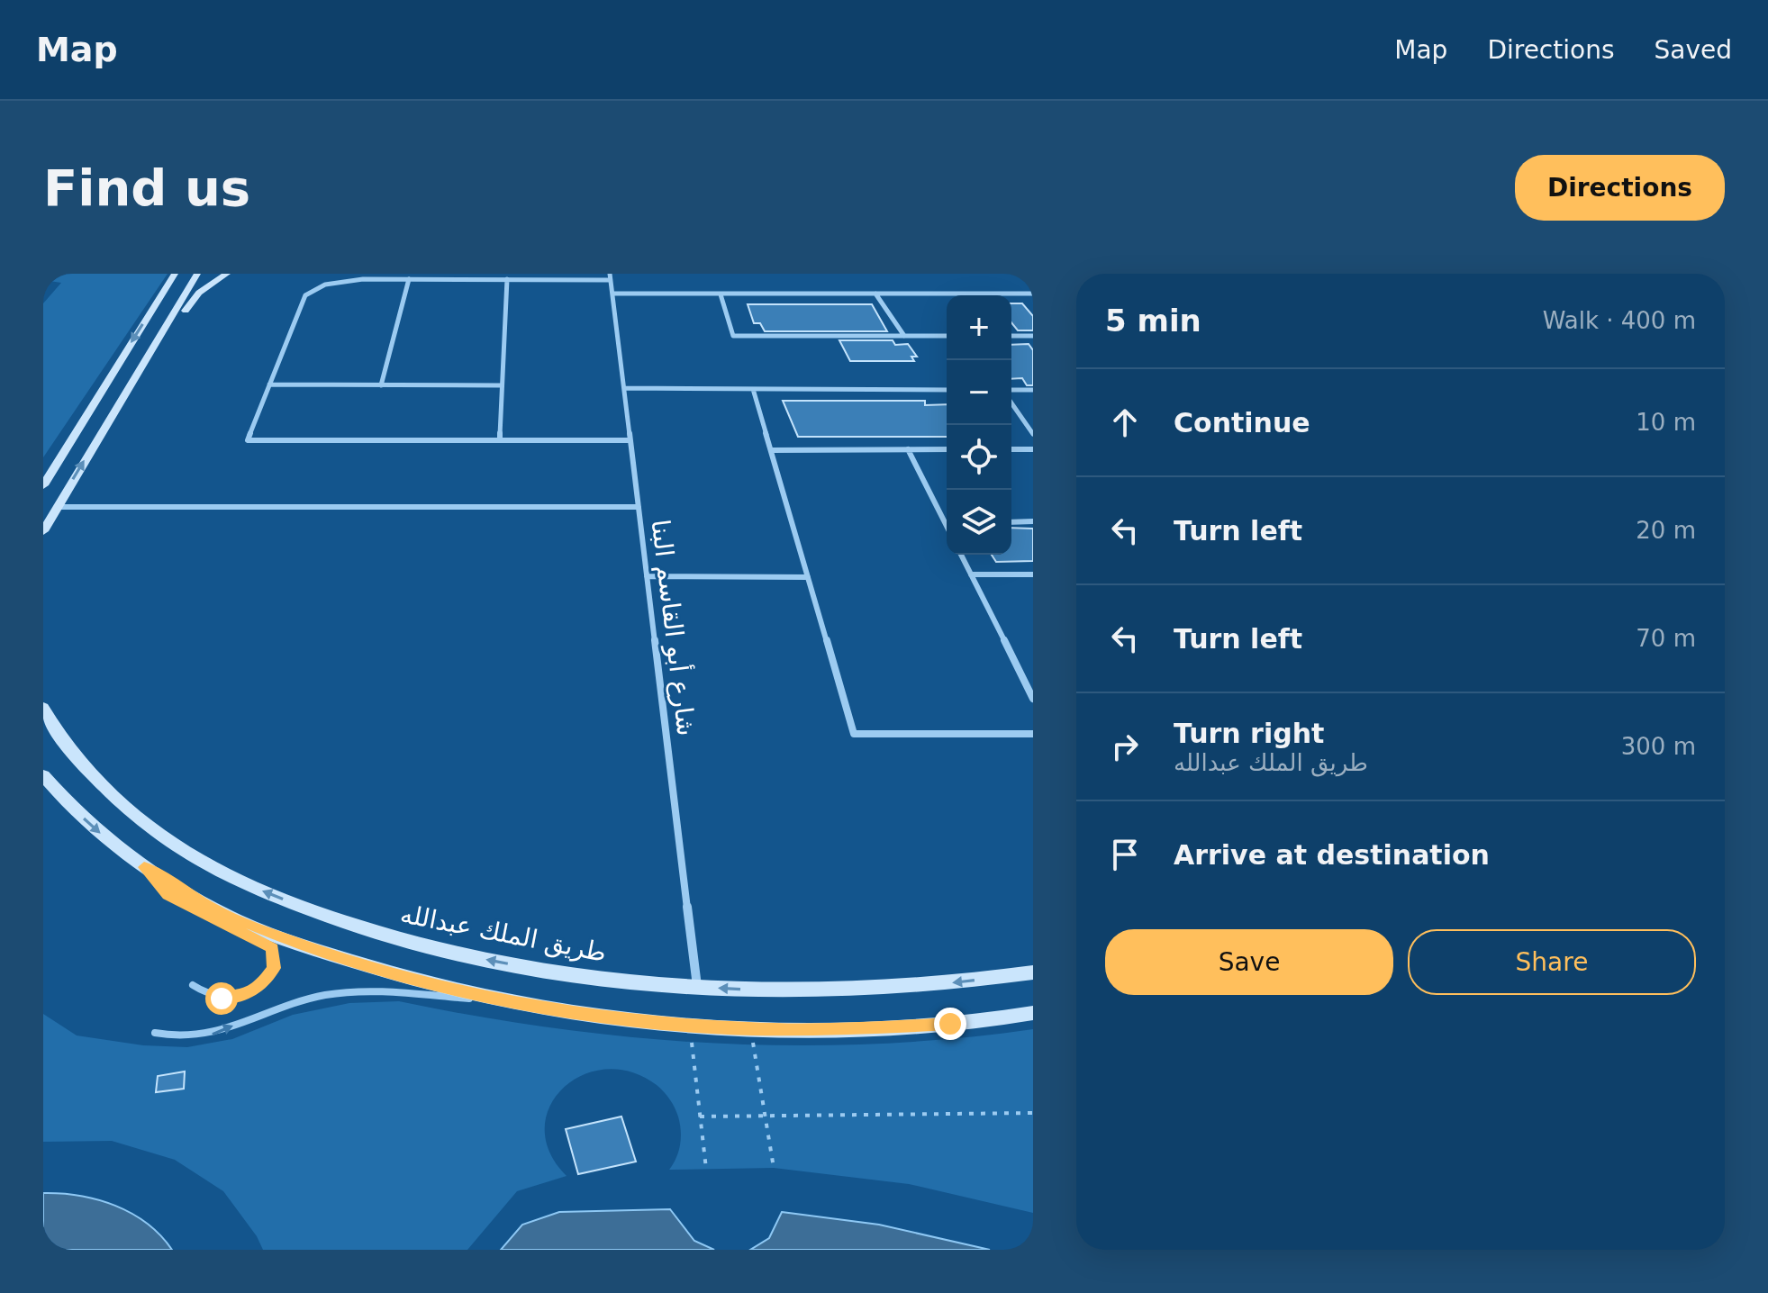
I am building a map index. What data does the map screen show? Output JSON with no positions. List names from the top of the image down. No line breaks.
{"streets":{"street":["شارع أبو القاسم البنا","طريق الملك عبدالله"]},"crossings":[["شارع أبو القاسم البنا","طريق الملك عبدالله"]],"page":{"header":"Map","nav":["Map","Directions","Saved"],"buttons":["Directions",["Save","Share"]],"title":"Find us","heading":["5 min","Walk · 400 m"],"map_buttons":["+","−"],"list":[["Continue","10 m"],["Turn left","20 m"],["Turn left","70 m"],["Turn right","طريق الملك عبدالله","300 m"],"Arrive at destination"]}}
